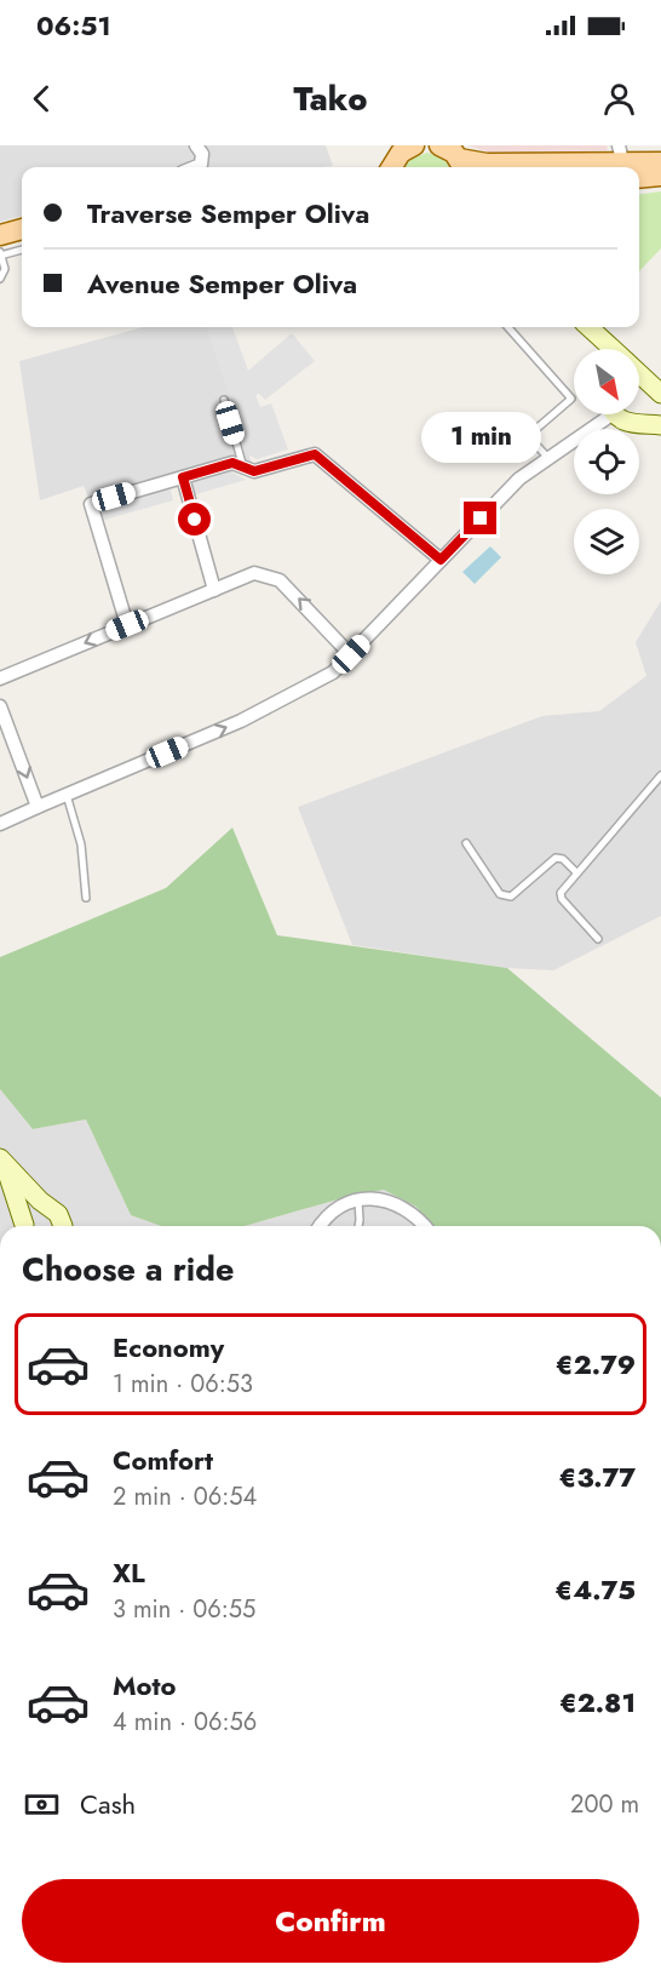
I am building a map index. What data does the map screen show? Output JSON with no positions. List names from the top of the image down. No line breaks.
{"north":"bottom right","page":{"status":"06:51","header":"Tako","banner":["Traverse Semper Oliva","Avenue Semper Oliva"],"bubble":"1 min","heading":"Choose a ride","list":[{"name":"Economy","note":"1 min · 06:53","value":"€2.79"},{"name":"Comfort","note":"2 min · 06:54","value":"€3.77"},{"name":"XL","note":"3 min · 06:55","value":"€4.75"},{"name":"Moto","note":"4 min · 06:56","value":"€2.81"}],"pay":["Cash","200 m"],"buttons":"Confirm"}}
